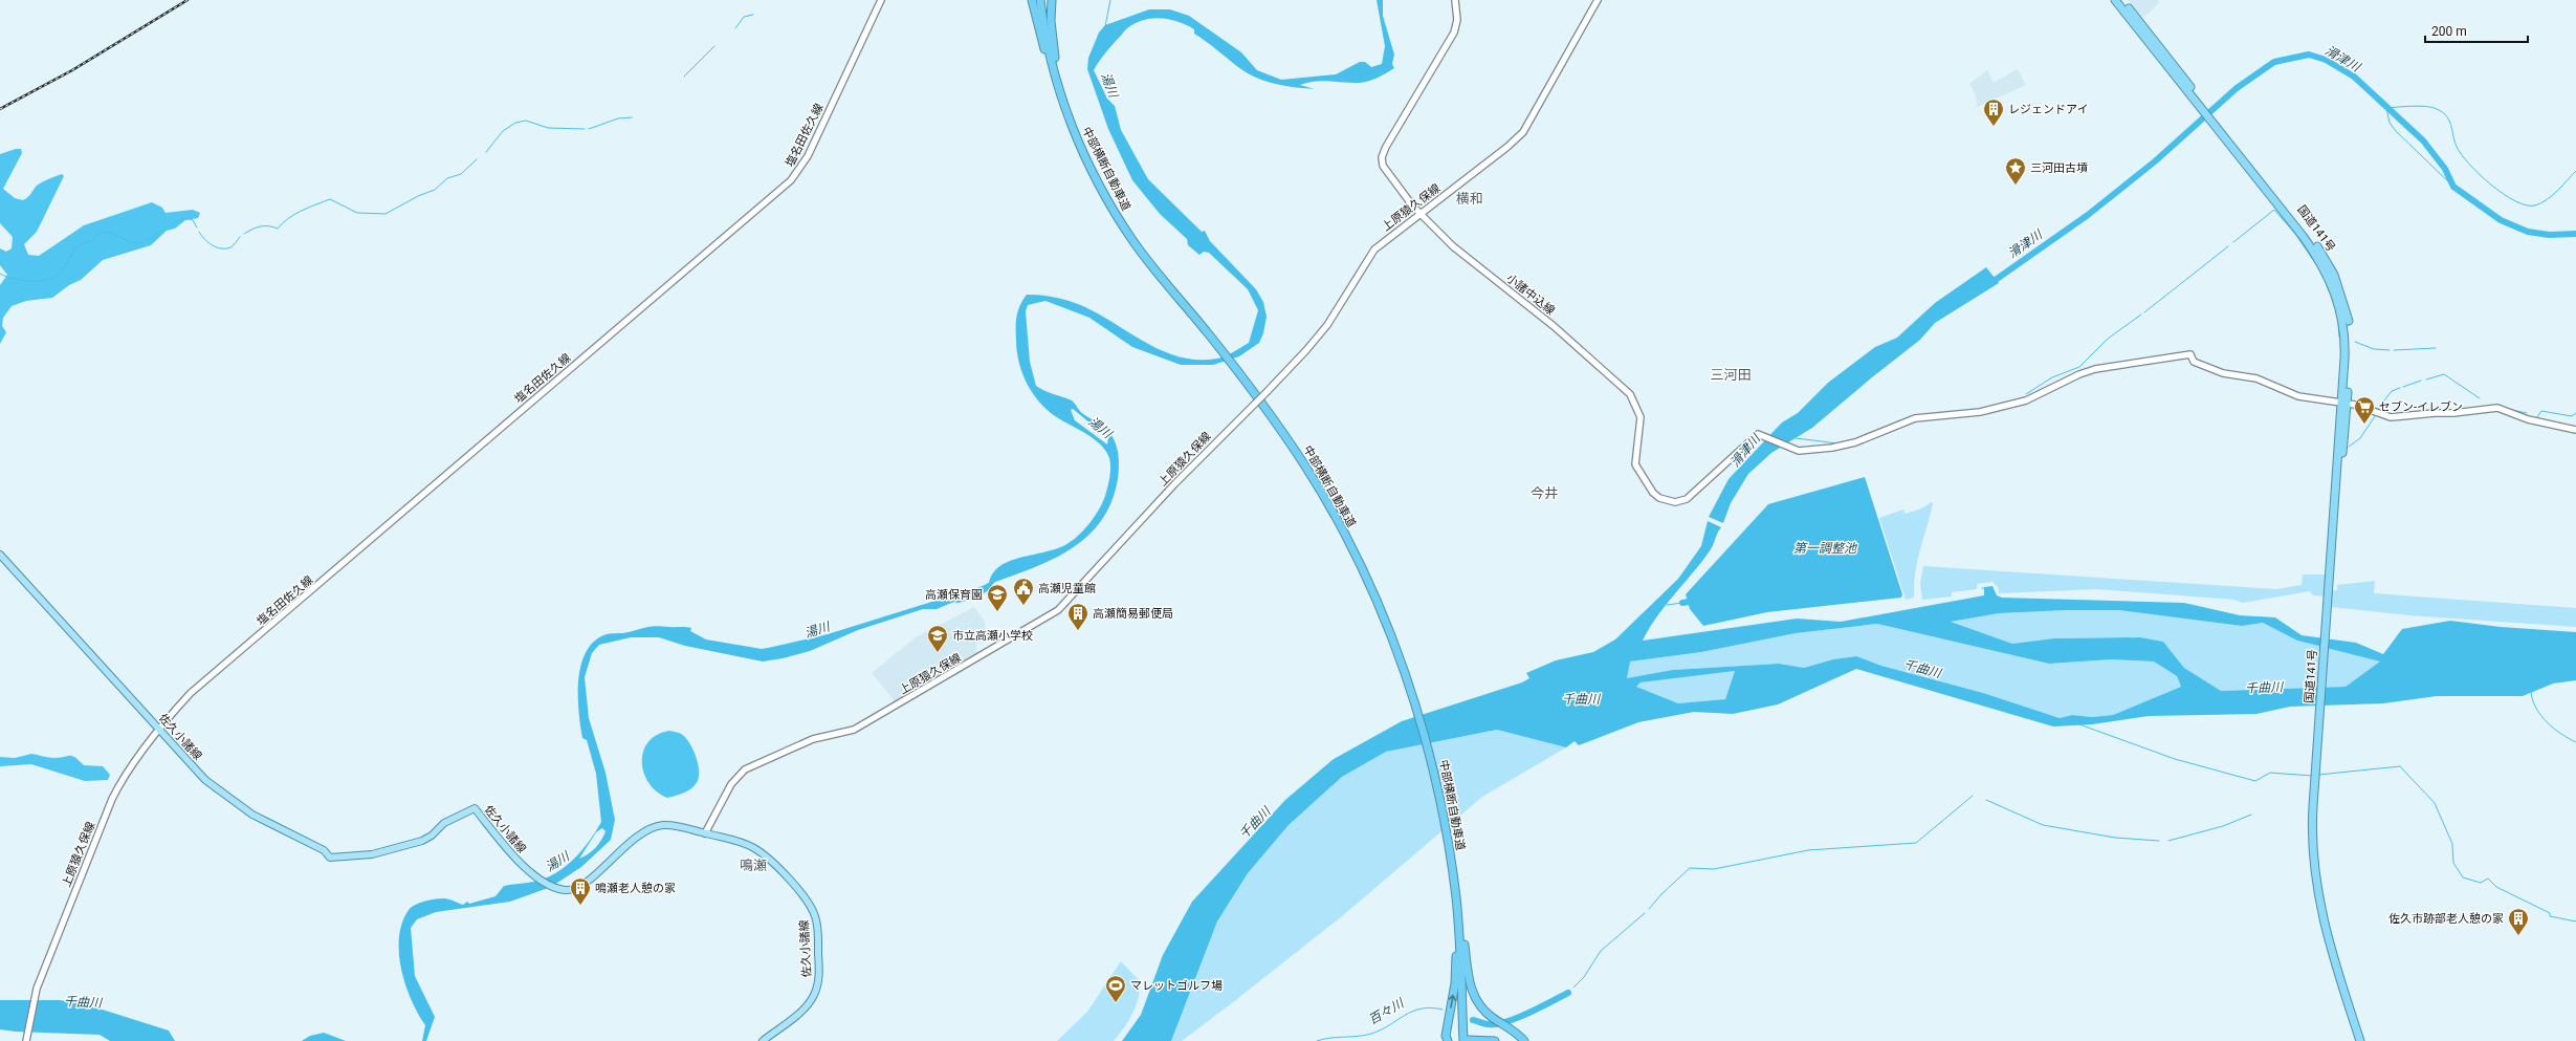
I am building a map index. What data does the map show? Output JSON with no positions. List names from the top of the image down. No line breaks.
{"streets":{"highway":["中部横断自動車道","国道141号"],"main road":["塩名田佐久線","上原猿久保線","小諸中込線","佐久小諸線"]},"crossings":[["塩名田佐久線","上原猿久保線"],["塩名田佐久線","佐久小諸線"],["上原猿久保線","小諸中込線"],["上原猿久保線","佐久小諸線"],["国道141号","小諸中込線"]],"districts":["横和","三河田","今井","鳴瀬"],"water":["滑津川","湯川","第一調整池","千曲川","百々川"],"places":{"building":["レジェンドアイ","高瀬簡易郵便局","鳴瀬老人憩の家","佐久市跡部老人憩の家"],"place":["三河田古墳"],"supermarket":["セブン-イレブン"],"public building":["高瀬児童館"],"school or university":["高瀬保育園","市立高瀬小学校"],"sports":["マレットゴルフ場"]},"scale_bar":"200 m"}
